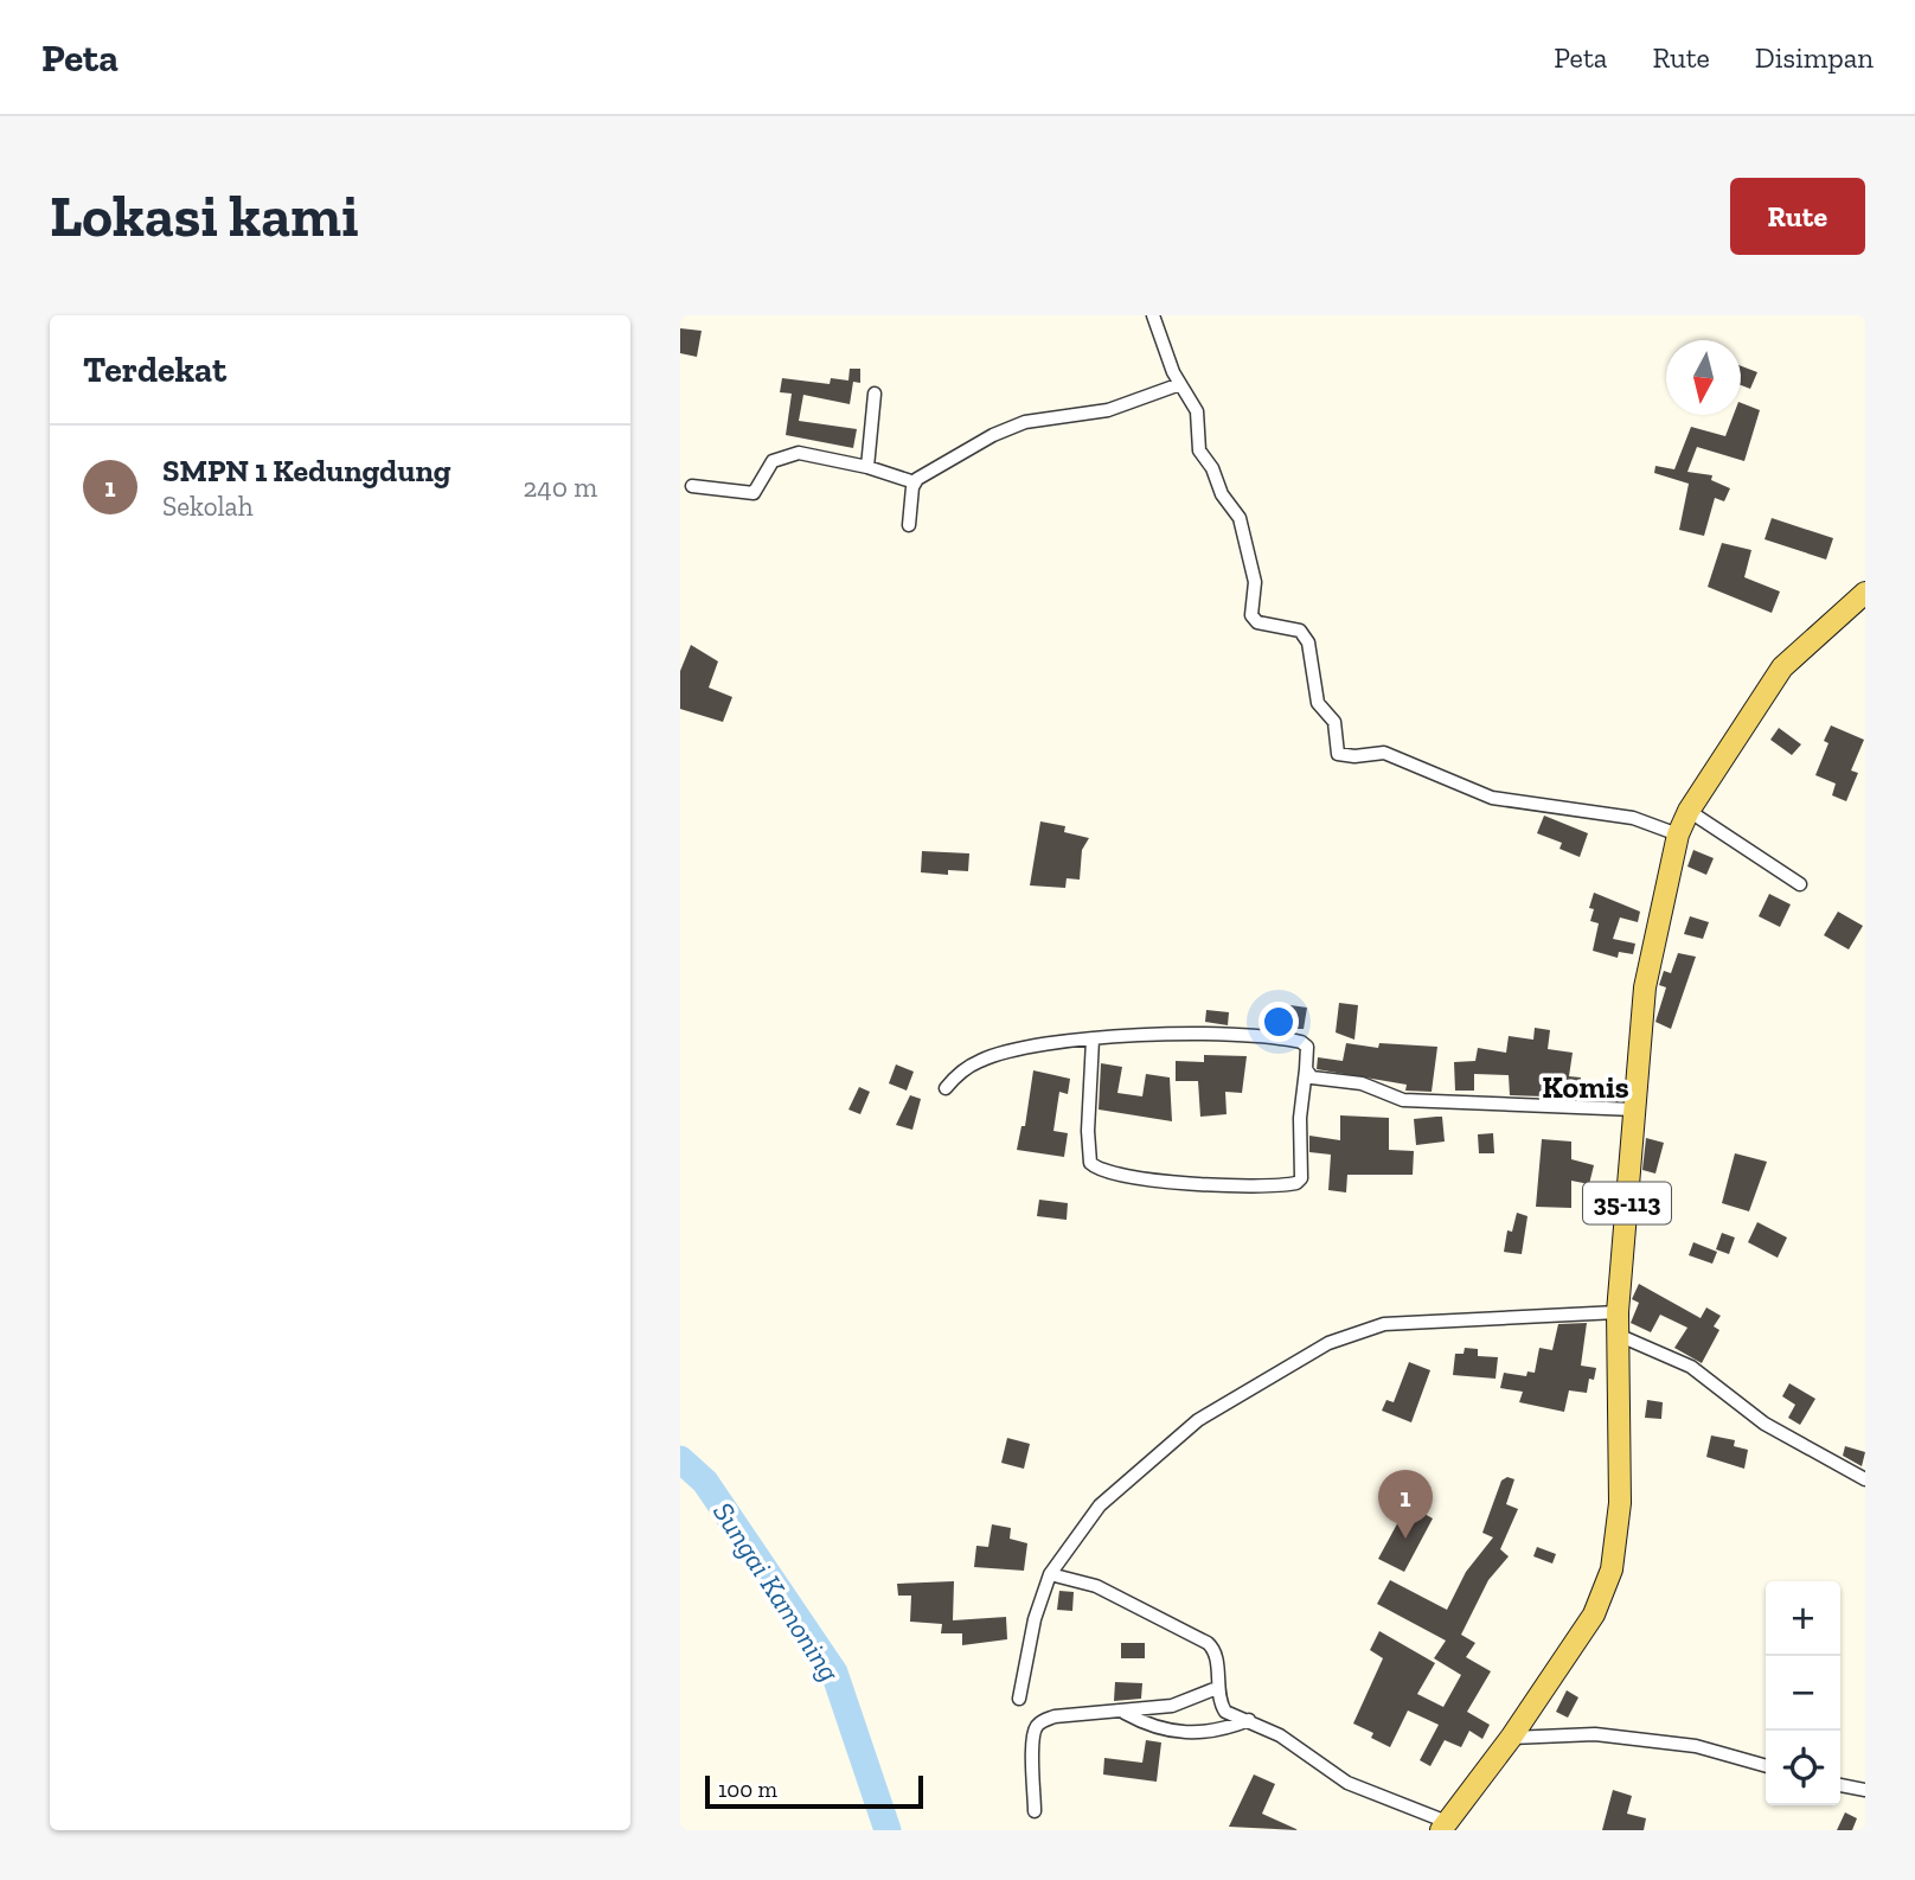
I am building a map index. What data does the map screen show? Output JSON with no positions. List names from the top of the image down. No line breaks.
{"streets":{"main road":["35-113"]},"districts":["Komis"],"water":["Sungai Kamoning"],"scale_bar":"100 m","north":"bottom","page":{"header":"Peta","nav":["Peta","Rute","Disimpan"],"buttons":"Rute","title":"Lokasi kami","heading":"Terdekat","list":[{"mark":"1","name":"SMPN 1 Kedungdung","note":"Sekolah","value":"240 m"}],"pins":"1","map_buttons":["+","−"],"scale":"100 m"}}
